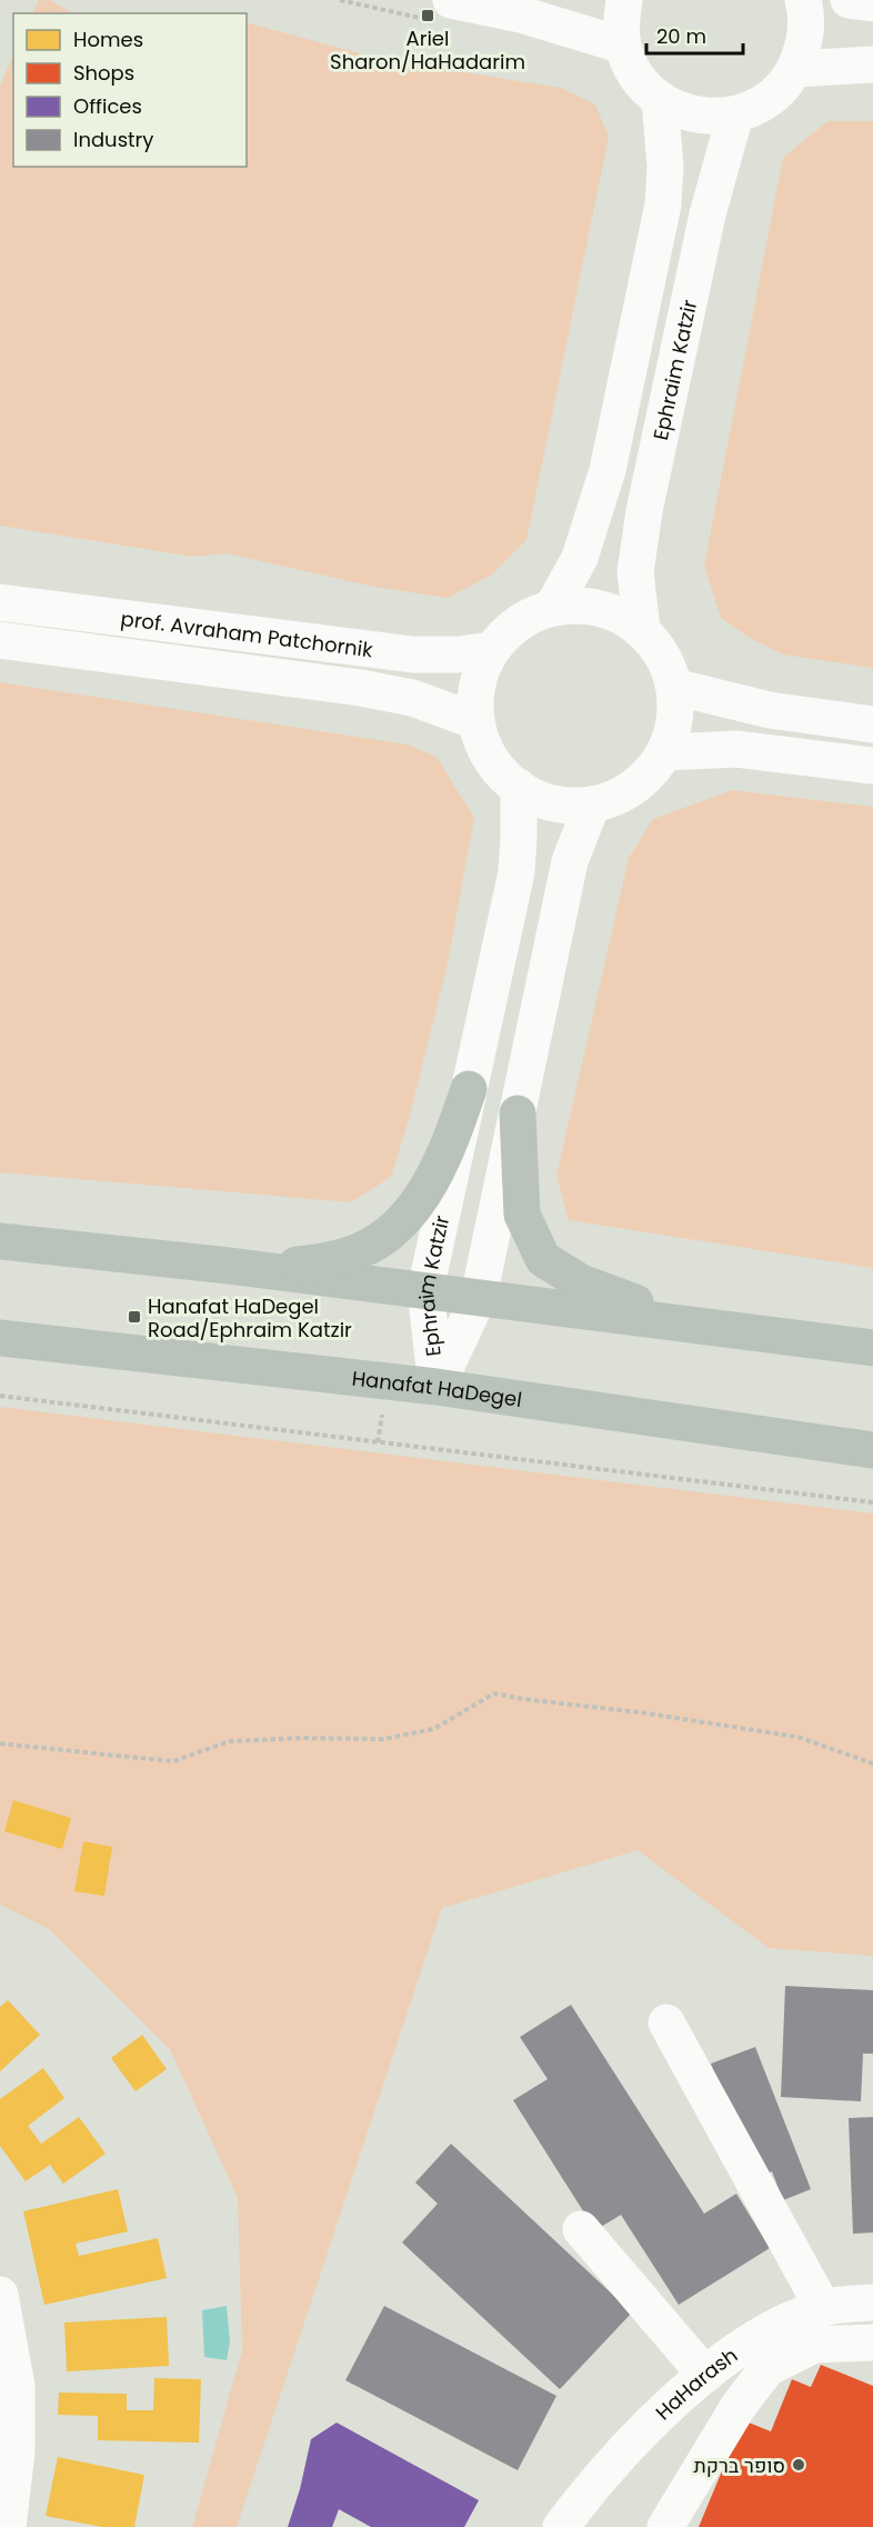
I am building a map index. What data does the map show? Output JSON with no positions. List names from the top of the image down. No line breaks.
{"streets":{"main road":["Hanafat HaDegel"],"street":["Ephraim Katzir","prof. Avraham Patchornik","HaHarash"]},"crossings":[["Ephraim Katzir","prof. Avraham Patchornik"],["Ephraim Katzir","Hanafat HaDegel"]],"places":{"transit":["Ariel Sharon/HaHadarim","Hanafat HaDegel Road/Ephraim Katzir"],"other":["סופר ברקת"]},"legend":["Homes","Shops","Offices","Industry"],"scale_bar":"20 m"}
